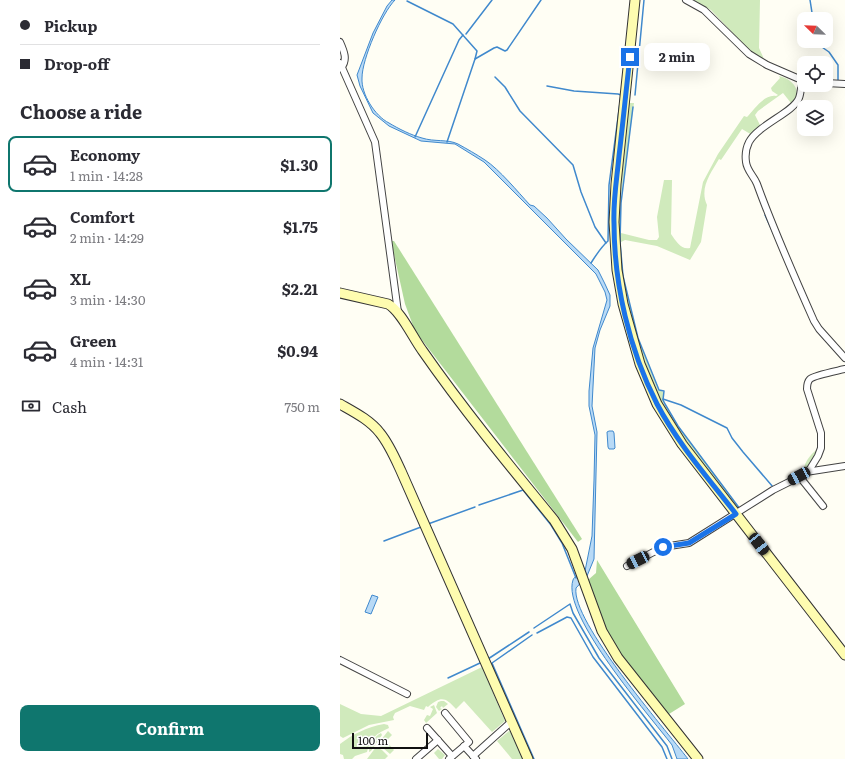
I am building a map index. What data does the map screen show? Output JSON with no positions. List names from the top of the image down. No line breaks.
{"scale_bar":"100 m","north":"top left","page":{"banner":["Pickup","Drop-off"],"bubble":"2 min","heading":"Choose a ride","list":[{"name":"Economy","note":"1 min · 14:28","value":"$1.30"},{"name":"Comfort","note":"2 min · 14:29","value":"$1.75"},{"name":"XL","note":"3 min · 14:30","value":"$2.21"},{"name":"Green","note":"4 min · 14:31","value":"$0.94"}],"pay":["Cash","750 m"],"buttons":"Confirm","scale":"100 m"}}
